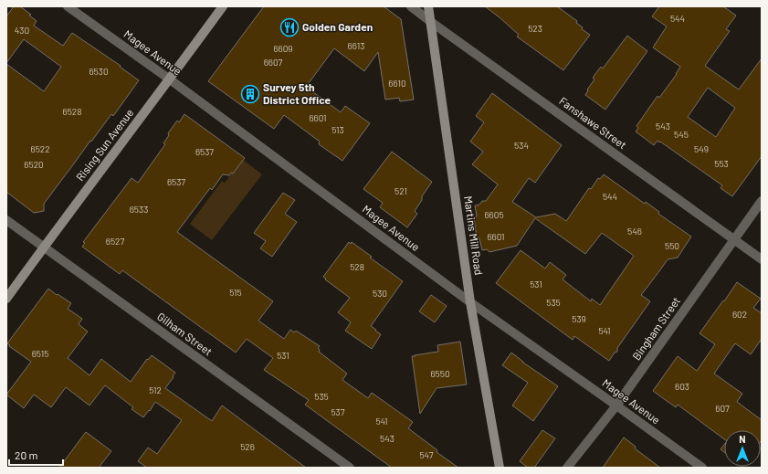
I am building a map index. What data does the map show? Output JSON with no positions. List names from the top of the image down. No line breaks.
{"streets":{"street":["Magee Avenue","Fanshawe Street","Rising Sun Avenue","Martins Mill Road","Bingham Street","Gilham Street"]},"crossings":[["Magee Avenue","Rising Sun Avenue"],["Magee Avenue","Martins Mill Road"],["Magee Avenue","Bingham Street"],["Fanshawe Street","Martins Mill Road"],["Fanshawe Street","Bingham Street"],["Rising Sun Avenue","Gilham Street"]],"places":{"restaurant":["Golden Garden"],"building":["Survey 5th District Office"]},"house_numbers":["544","523","430","6613","6609","6607","6530","6610","6528","6601","543","513","545","534","6522","549","6537","553","6520","6537","521","544","6533","6605","546","6601","6527","550","528","531","515","530","535","602","539","541","6515","531","6550","603","512","535","607","537","541","543","526","547"],"scale_bar":"20 m","north":"top"}
